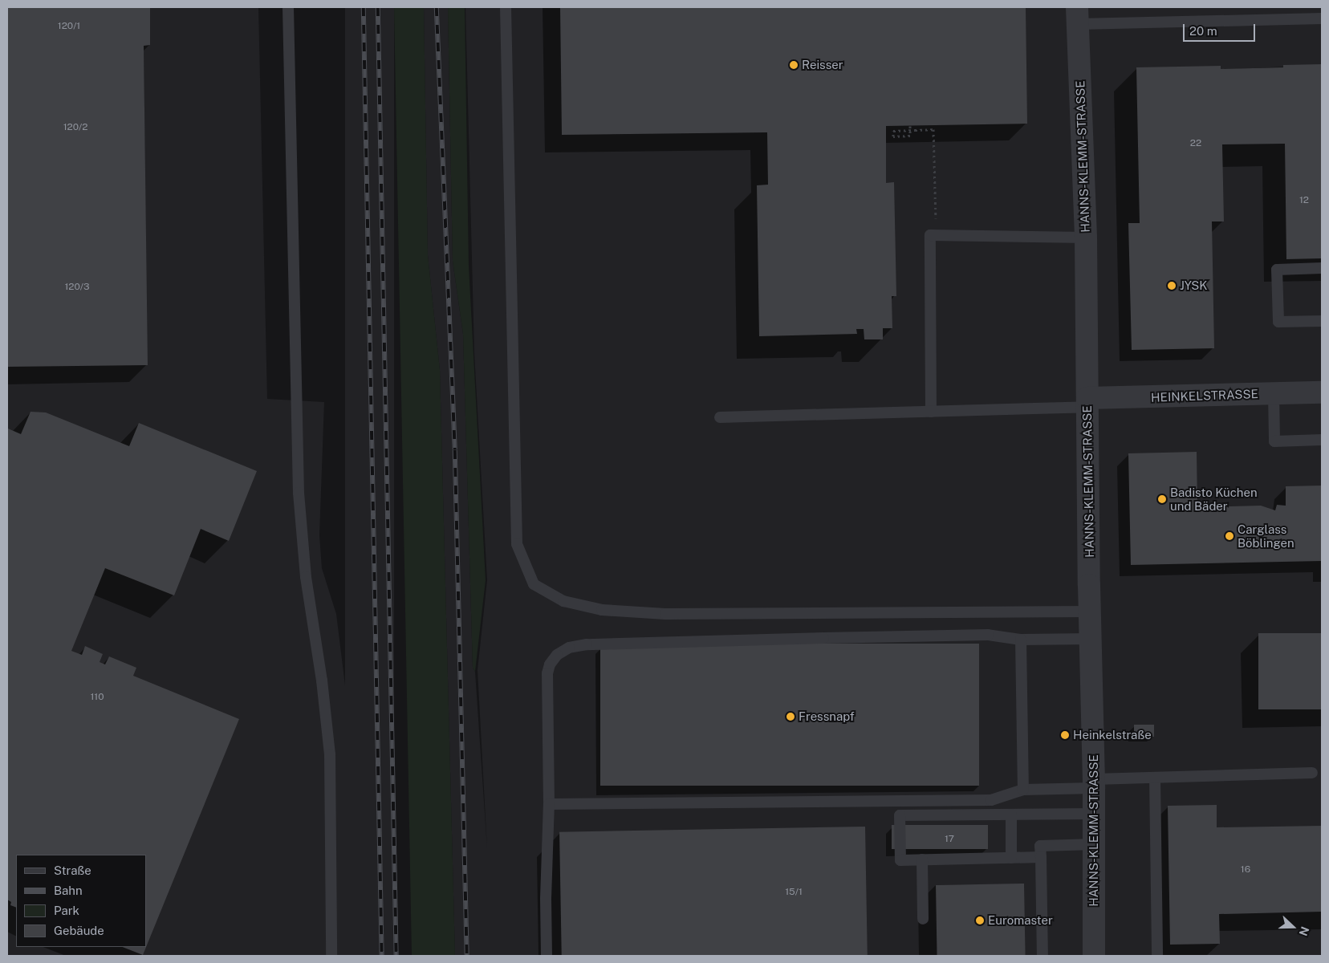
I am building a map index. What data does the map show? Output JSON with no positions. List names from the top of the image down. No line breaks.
{"streets":{"street":["HANNS-KLEMM-STRASSE","HEINKELSTRASSE"]},"crossings":[["HANNS-KLEMM-STRASSE","HEINKELSTRASSE"]],"places":["Reisser","JYSK","Badisto Küchen und Bäder","Carglass Böblingen","Fressnapf","Heinkelstraße","Euromaster"],"house_numbers":["120/1","120/2","22","12","120/3","110","17","16","15/1"],"legend":["Straße","Bahn","Park","Gebäude"],"scale_bar":"20 m","north":"right"}
